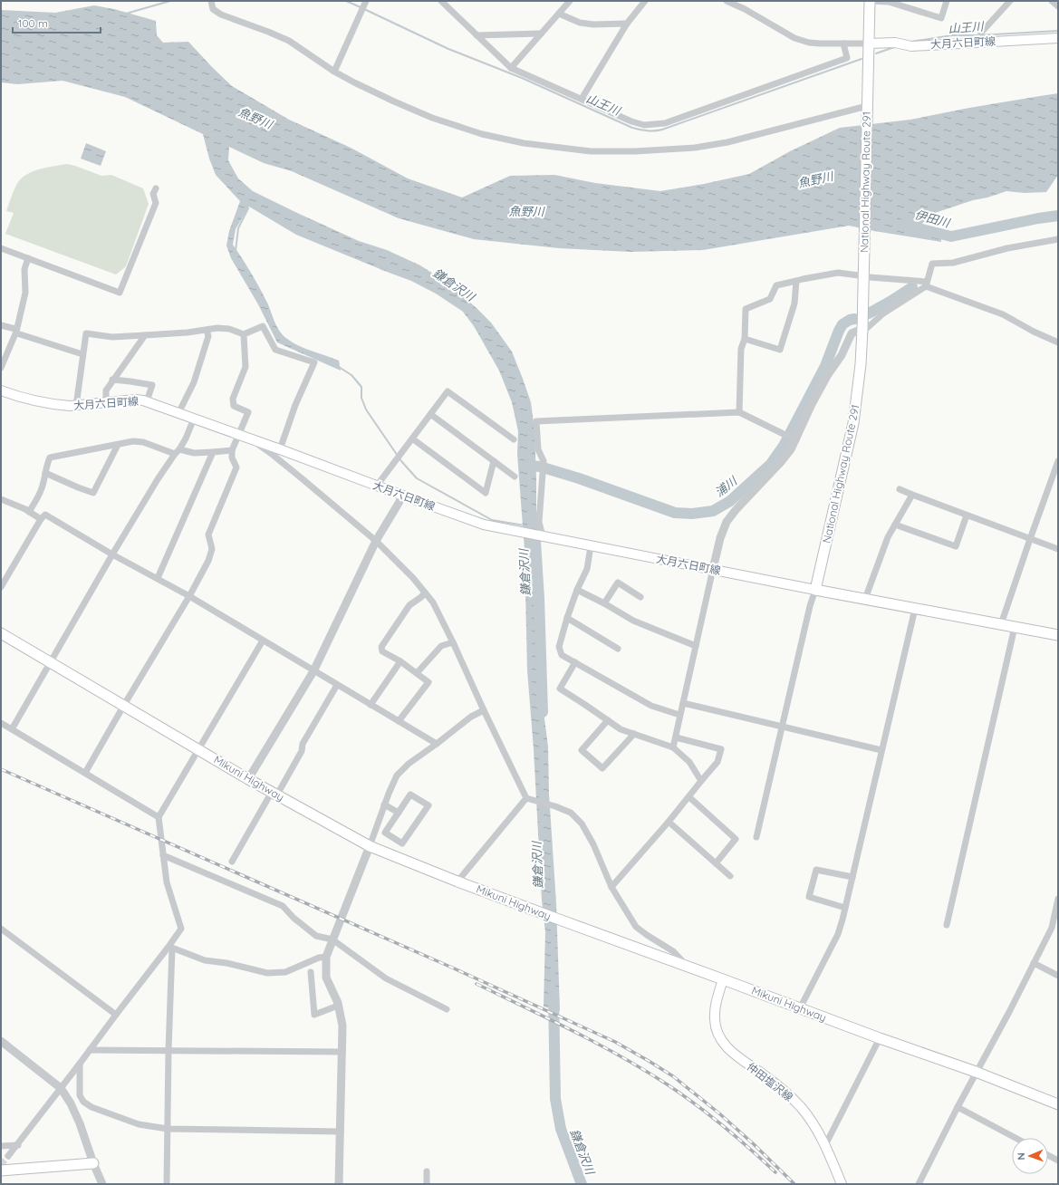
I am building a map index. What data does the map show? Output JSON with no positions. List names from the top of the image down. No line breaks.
{"streets":{"highway":["National Highway Route 291","Mikuni Highway"],"main road":["大月六日町線","仲田塩沢線"]},"crossings":[["大月六日町線","National Highway Route 291"],["Mikuni Highway","仲田塩沢線"]],"water":["山王川","魚野川","伊田川","鎌倉沢川","浦川"],"scale_bar":"100 m","north":"left"}
